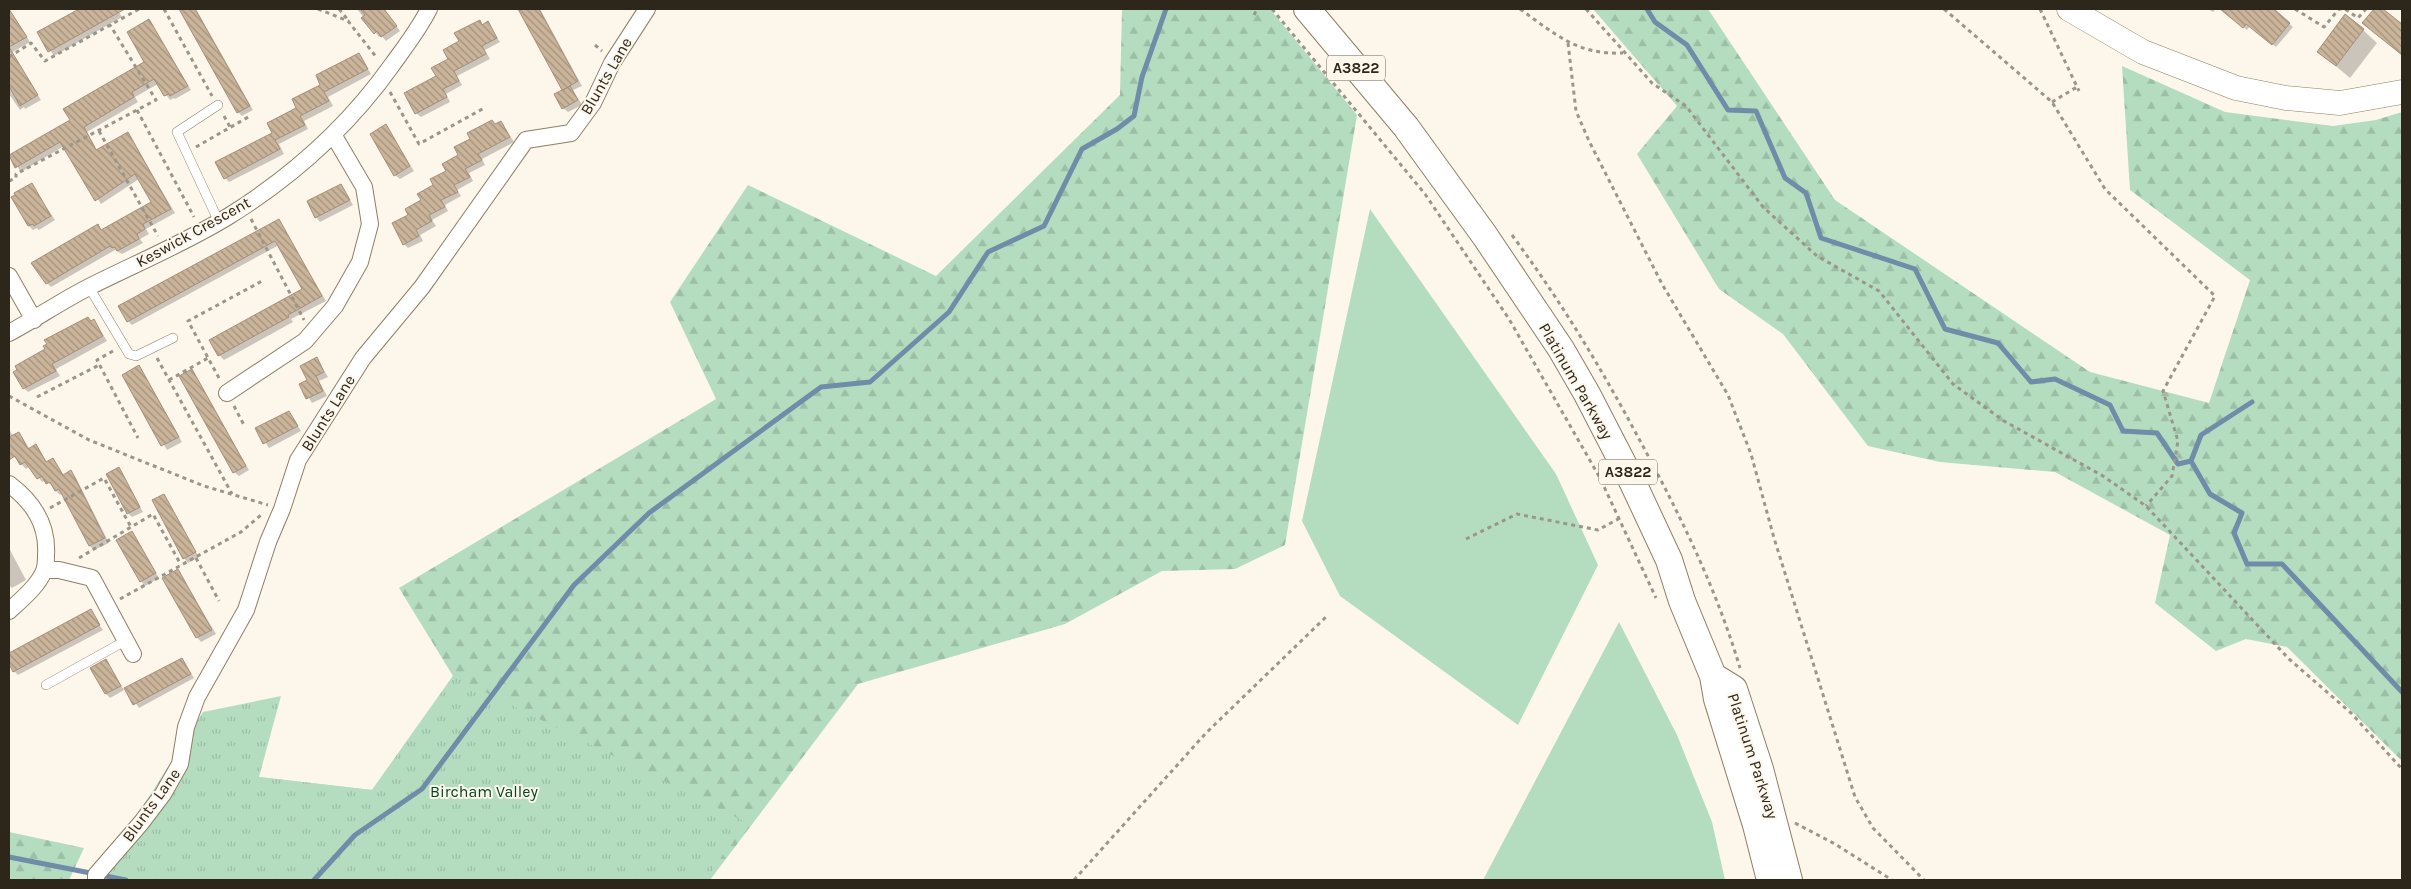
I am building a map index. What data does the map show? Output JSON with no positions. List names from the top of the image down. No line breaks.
{"streets":{"main road":["A3822","Platinum Parkway"],"street":["Blunts Lane","Keswick Crescent"]},"crossings":[["A3822","Platinum Parkway"]],"parks":["Bircham Valley"]}
